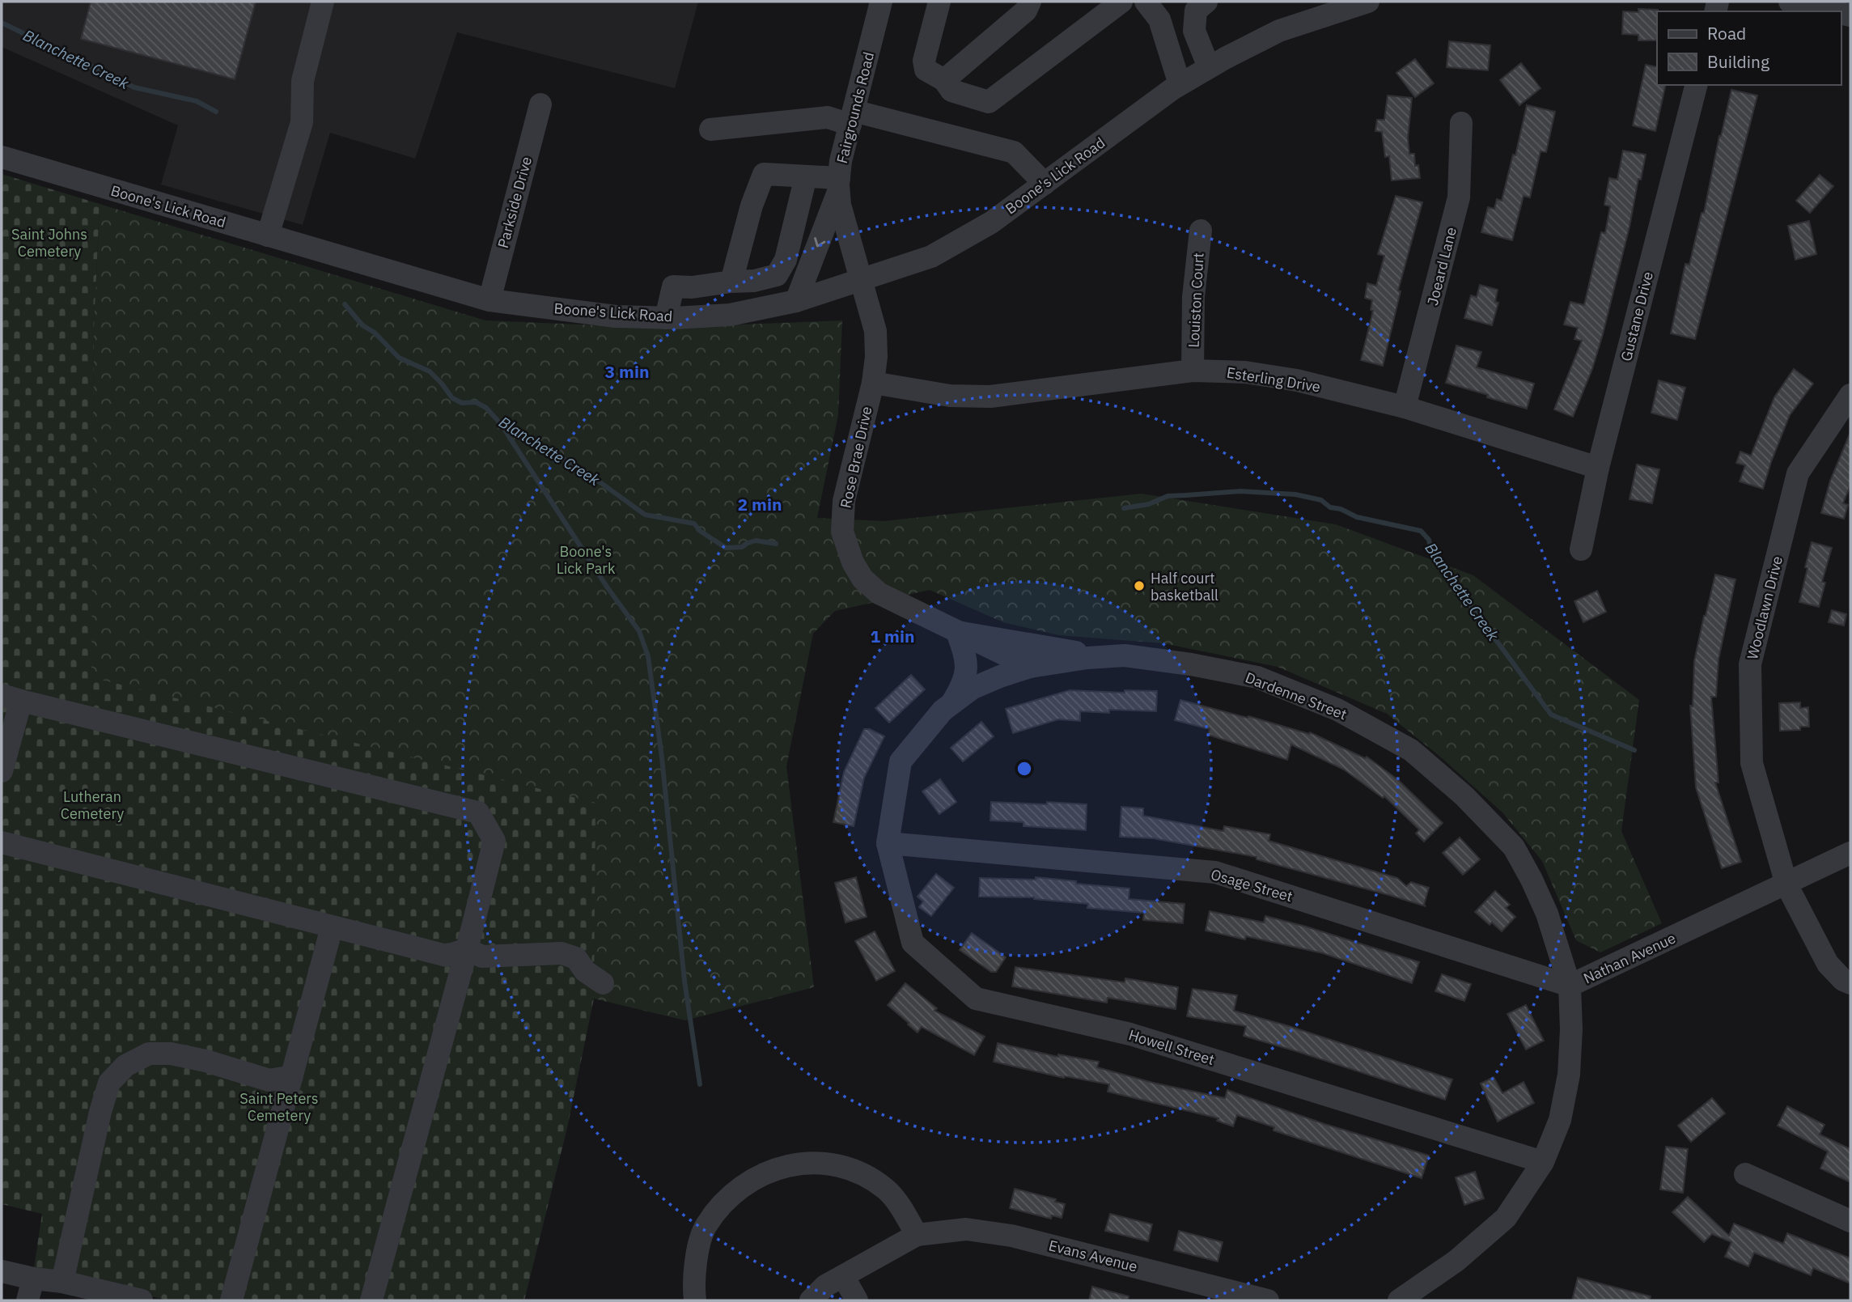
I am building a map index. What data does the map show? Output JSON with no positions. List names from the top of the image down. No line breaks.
{"streets":{"street":["Fairgrounds Road","Boone's Lick Road","Parkside Drive","Joeard Lane","Louiston Court","Gustane Drive","Esterling Drive","Rose Brae Drive","Woodlawn Drive","Dardenne Street","Osage Street","Nathan Avenue","Howell Street","Evans Avenue"]},"crossings":[["Fairgrounds Road","Boone's Lick Road"],["Fairgrounds Road","Rose Brae Drive"],["Boone's Lick Road","Parkside Drive"],["Boone's Lick Road","Rose Brae Drive"],["Joeard Lane","Esterling Drive"],["Louiston Court","Esterling Drive"],["Gustane Drive","Esterling Drive"],["Esterling Drive","Rose Brae Drive"],["Rose Brae Drive","Dardenne Street"],["Woodlawn Drive","Nathan Avenue"],["Dardenne Street","Osage Street"],["Dardenne Street","Nathan Avenue"],["Dardenne Street","Howell Street"],["Osage Street","Nathan Avenue"],["Osage Street","Howell Street"],["Nathan Avenue","Howell Street"]],"water":["Blanchette Creek"],"parks":["Saint Johns Cemetery","Boone's Lick Park","Lutheran Cemetery","Saint Peters Cemetery"],"places":["Half court basketball"],"legend":["Road","Building"],"rings":["3 min","2 min","1 min"]}
